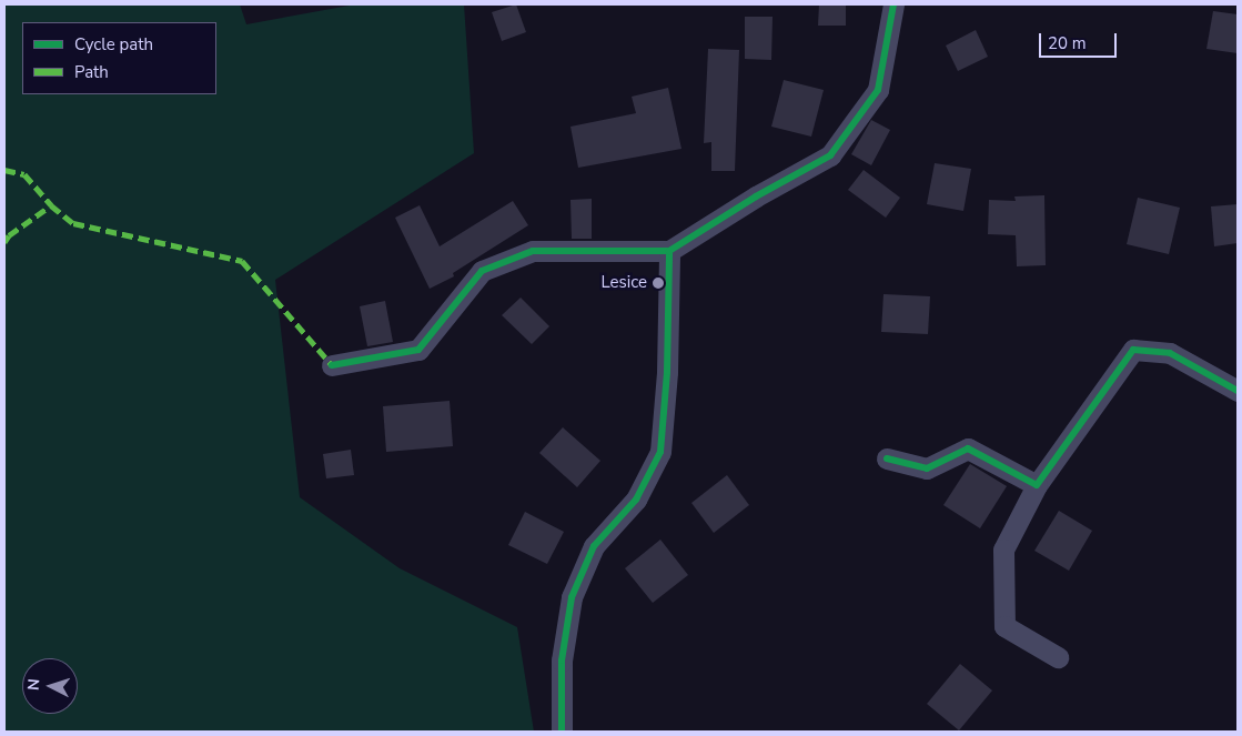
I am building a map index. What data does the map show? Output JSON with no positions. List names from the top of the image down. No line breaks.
{"places":["Lesice"],"legend":["Cycle path","Path"],"scale_bar":"20 m","north":"left"}
